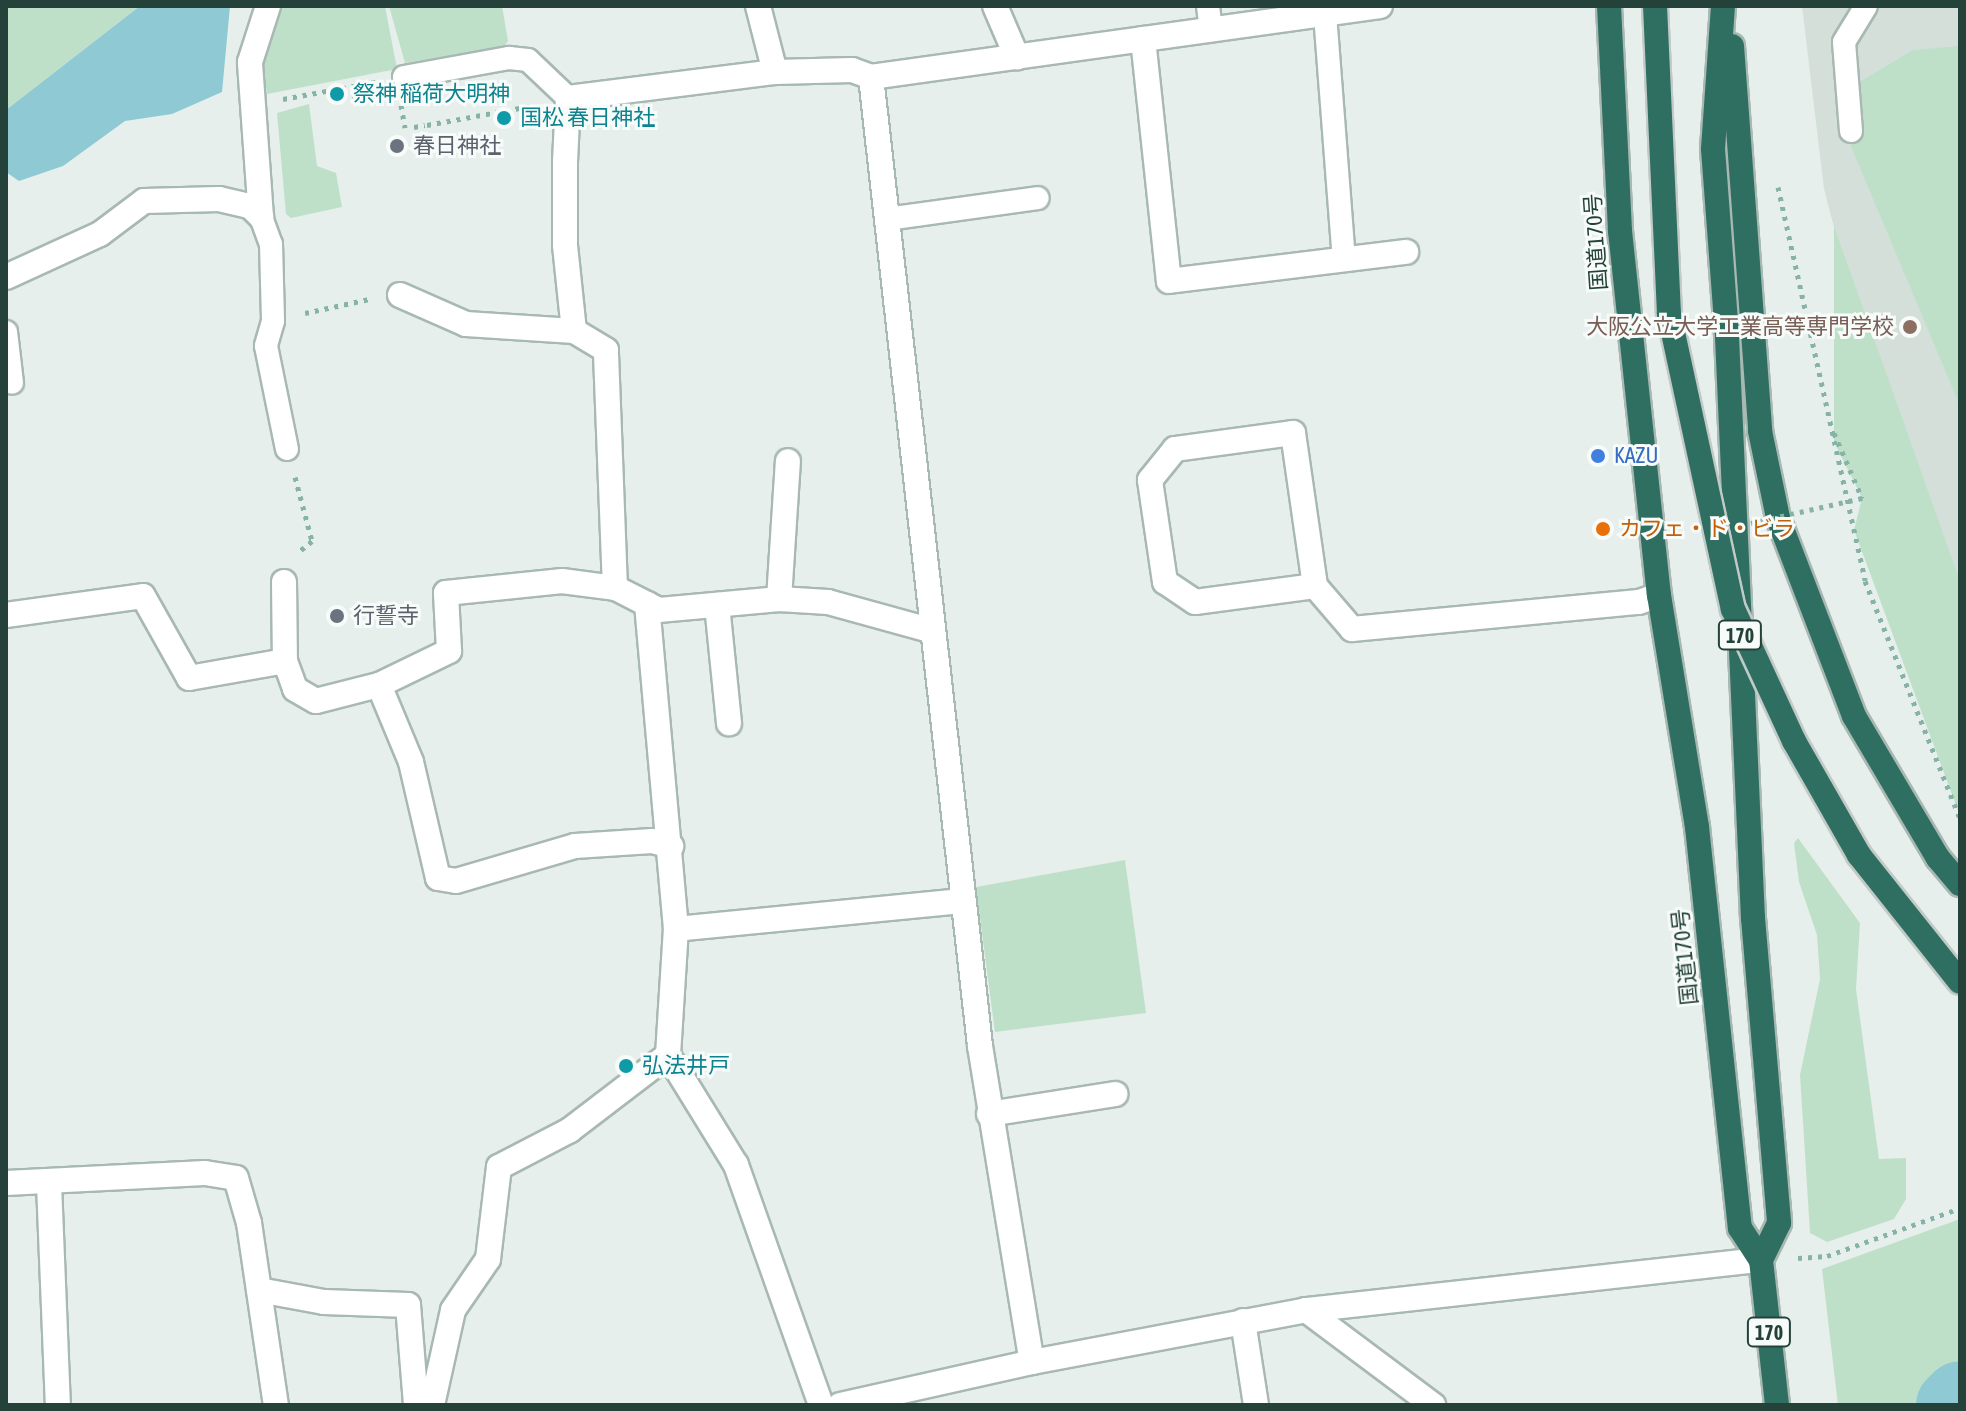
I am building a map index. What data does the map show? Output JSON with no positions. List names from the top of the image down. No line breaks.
{"streets":{"highway":["国道170号","170"]},"crossings":[["国道170号","170"]],"places":["祭神 稲荷大明神","国松 春日神社","春日神社","大阪公立大学工業高等専門学校","KAZU","カフェ・ド・ビラ","行誓寺","弘法井戸"]}
